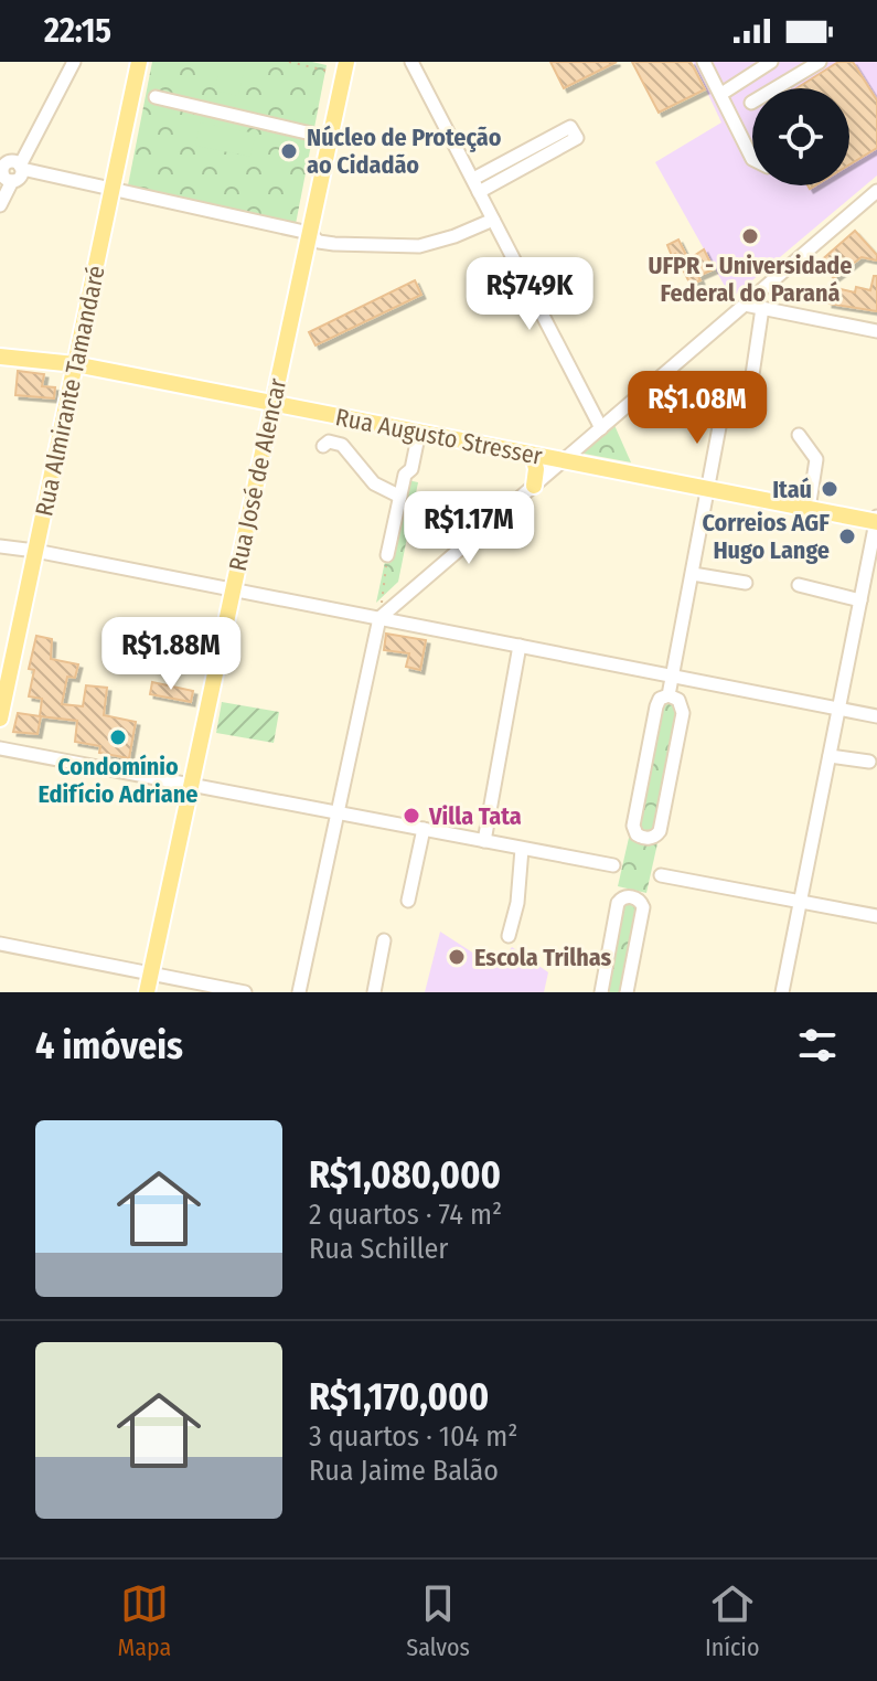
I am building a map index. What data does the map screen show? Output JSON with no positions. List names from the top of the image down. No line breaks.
{"streets":{"main road":["Rua Almirante Tamandaré","Rua Augusto Stresser","Rua José de Alencar"]},"crossings":[["Rua Almirante Tamandaré","Rua Augusto Stresser"],["Rua Augusto Stresser","Rua José de Alencar"]],"places":["Núcleo de Proteção ao Cidadão","UFPR - Universidade Federal do Paraná","Itaú","Correios AGF Hugo Lange","Condomínio Edifício Adriane","Villa Tata","Escola Trilhas"],"page":{"status":"22:15","price":["R$749K","R$1.08M","R$1.17M","R$1.88M"],"heading":"4 imóveis","list":[{"name":"R$1,080,000","note":"2 quartos · 74 m² · Rua Schiller"},{"name":"R$1,170,000","note":"3 quartos · 104 m² · Rua Jaime Balão"}],"tabs":["Mapa","Salvos","Início"]}}
